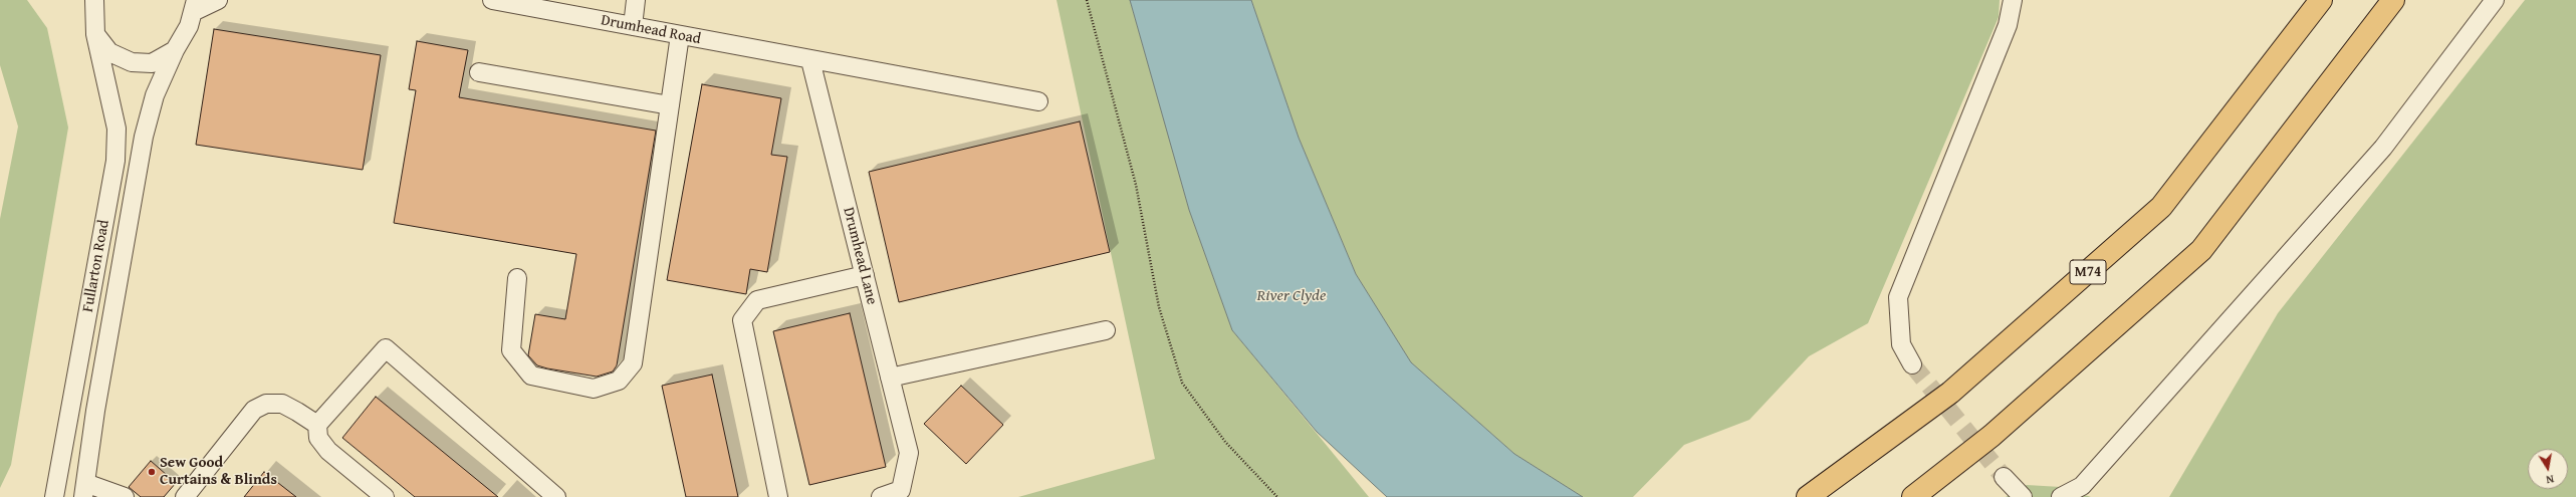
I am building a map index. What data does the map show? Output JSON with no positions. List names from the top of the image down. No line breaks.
{"streets":{"highway":["M74"],"street":["Drumhead Road","Drumhead Lane","Fullarton Road"]},"crossings":[["Drumhead Road","Drumhead Lane"]],"water":["River Clyde"],"places":["Sew Good Curtains & Blinds"],"north":"bottom"}
